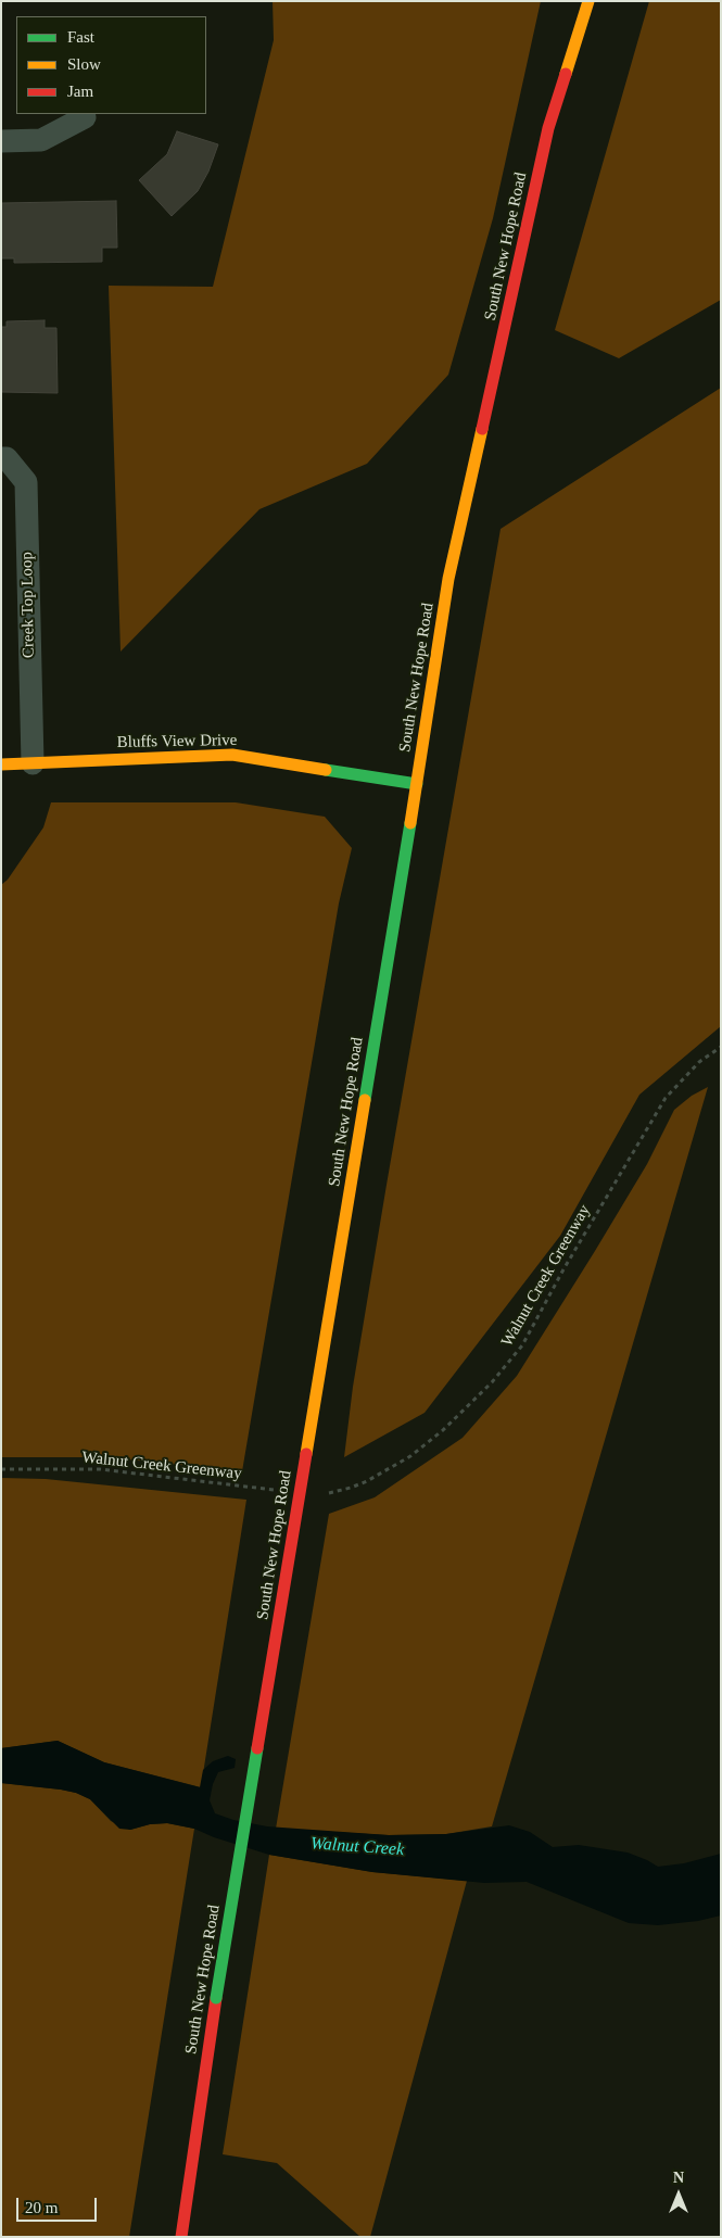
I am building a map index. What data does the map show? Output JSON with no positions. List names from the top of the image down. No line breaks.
{"streets":{"main road":["South New Hope Road","Bluffs View Drive"],"street":["Creek Top Loop"],"path":["Walnut Creek Greenway"]},"crossings":[["South New Hope Road","Bluffs View Drive"],["Creek Top Loop","Bluffs View Drive"]],"water":["Walnut Creek"],"legend":["Fast","Slow","Jam"],"scale_bar":"20 m","north":"top"}
